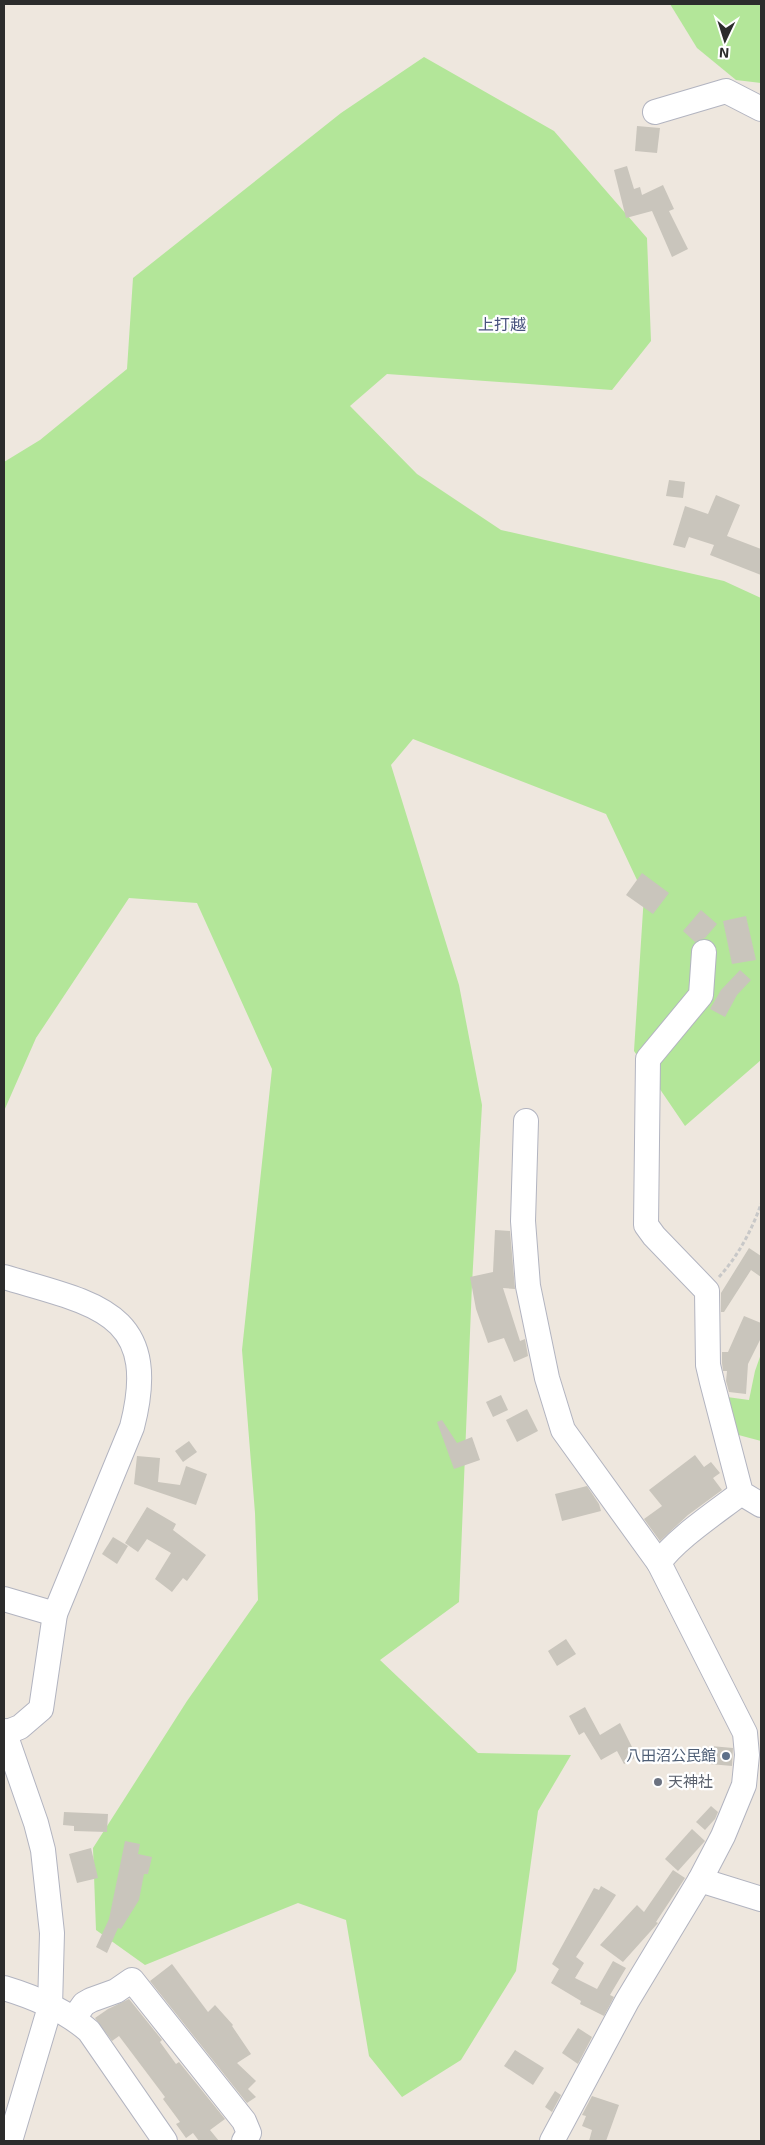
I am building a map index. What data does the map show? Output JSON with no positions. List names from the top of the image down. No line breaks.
{"districts":["上打越"],"places":["八田沼公民館","天神社"],"north":"bottom"}
